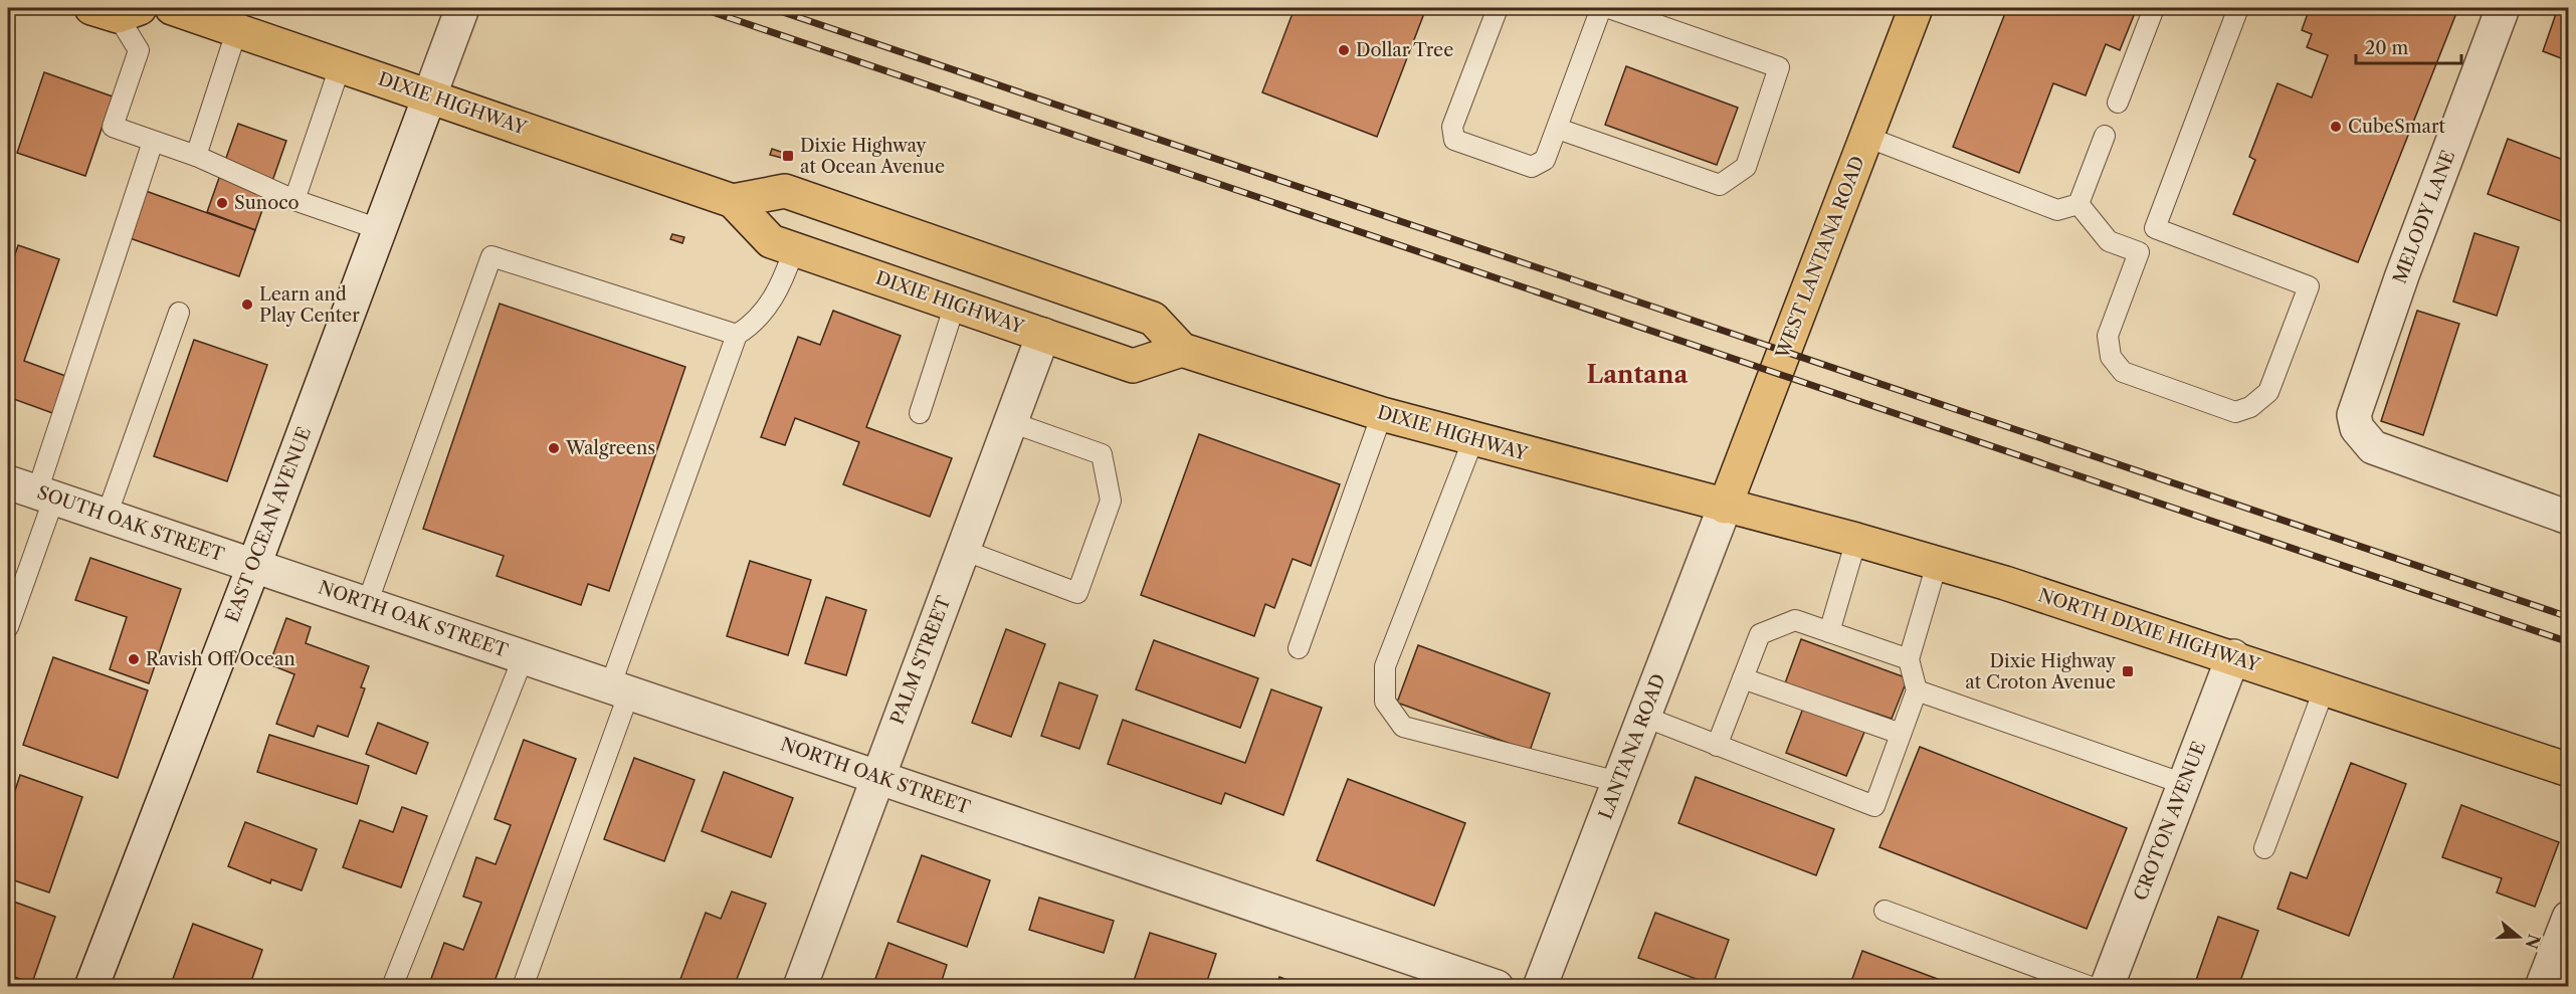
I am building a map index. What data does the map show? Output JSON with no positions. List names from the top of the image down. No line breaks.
{"streets":{"main road":["DIXIE HIGHWAY","WEST LANTANA ROAD","NORTH DIXIE HIGHWAY"],"street":["MELODY LANE","SOUTH OAK STREET","EAST OCEAN AVENUE","NORTH OAK STREET","PALM STREET","LANTANA ROAD","CROTON AVENUE"]},"crossings":[["DIXIE HIGHWAY","WEST LANTANA ROAD"],["DIXIE HIGHWAY","EAST OCEAN AVENUE"],["DIXIE HIGHWAY","NORTH DIXIE HIGHWAY"],["DIXIE HIGHWAY","PALM STREET"],["DIXIE HIGHWAY","LANTANA ROAD"],["WEST LANTANA ROAD","NORTH DIXIE HIGHWAY"],["WEST LANTANA ROAD","LANTANA ROAD"],["SOUTH OAK STREET","EAST OCEAN AVENUE"],["SOUTH OAK STREET","NORTH OAK STREET"],["EAST OCEAN AVENUE","NORTH OAK STREET"],["NORTH OAK STREET","PALM STREET"],["NORTH DIXIE HIGHWAY","LANTANA ROAD"],["NORTH DIXIE HIGHWAY","CROTON AVENUE"]],"districts":["Lantana"],"places":{"other":["Dollar Tree","CubeSmart","Sunoco","Learn and Play Center","Walgreens","Ravish Off Ocean"],"transit":["Dixie Highway at Ocean Avenue","Dixie Highway at Croton Avenue"]},"scale_bar":"20 m","north":"right"}
